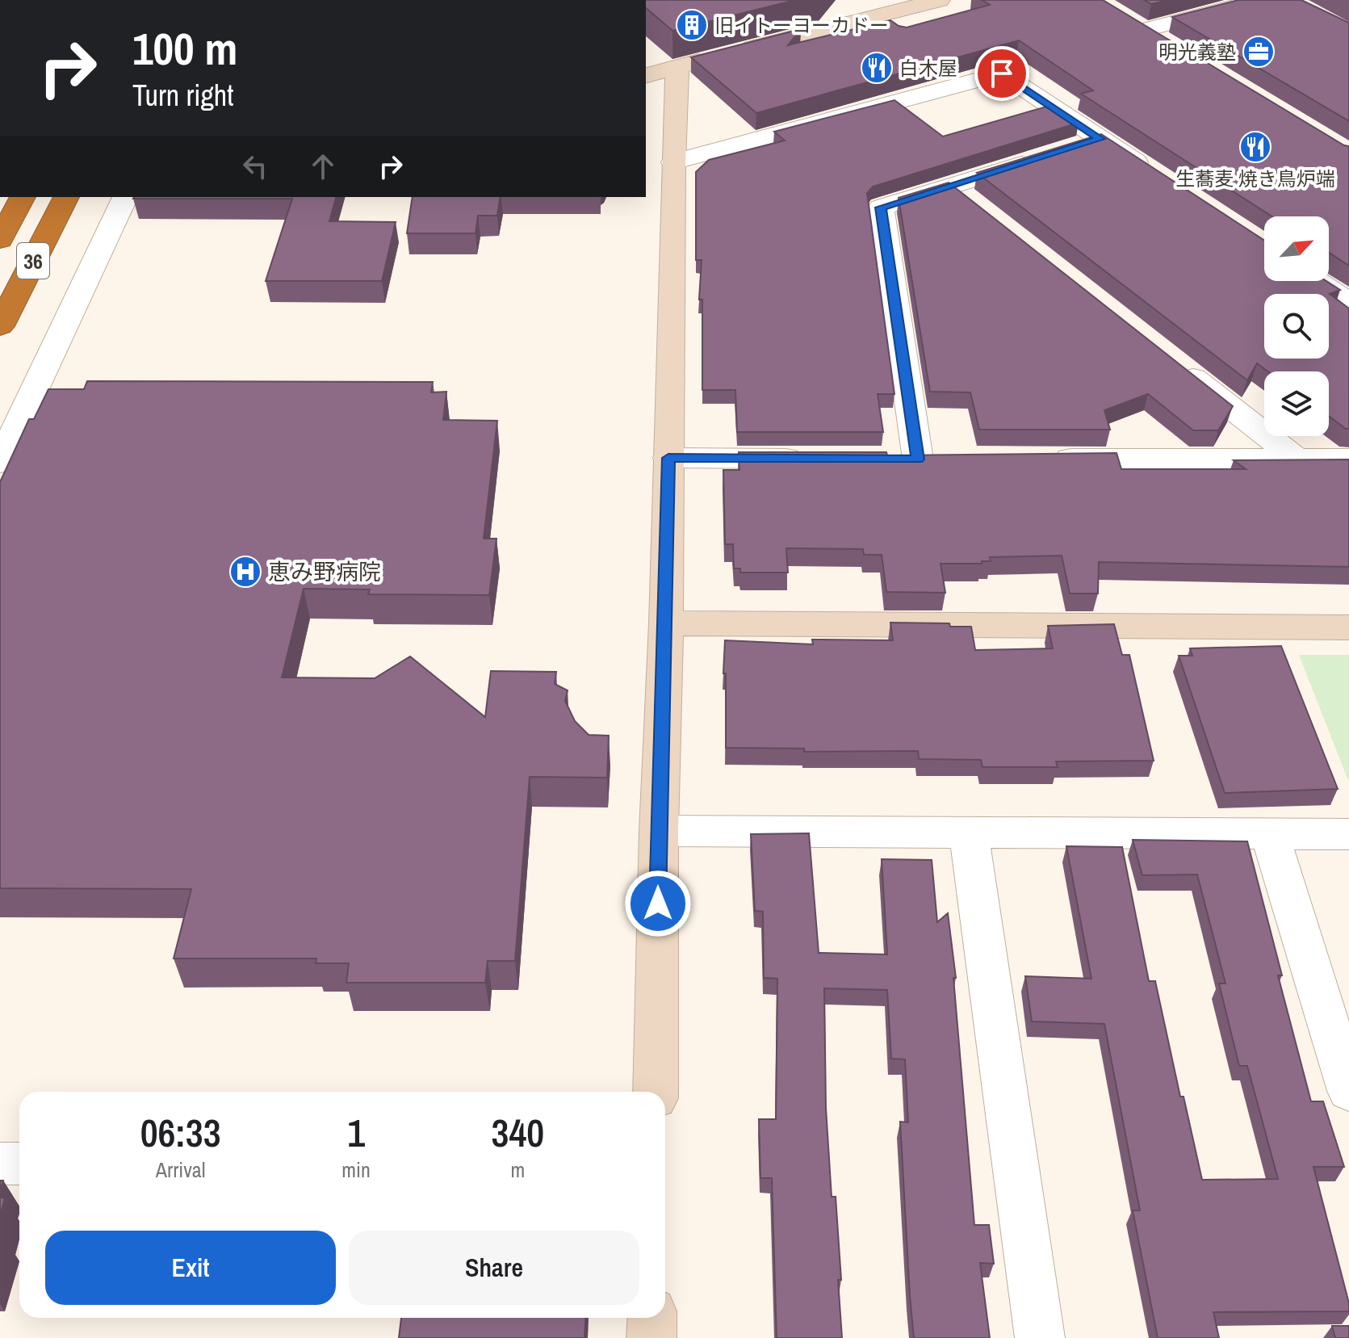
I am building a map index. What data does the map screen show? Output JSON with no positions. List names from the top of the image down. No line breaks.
{"streets":{"highway":["36"]},"places":{"building":["旧イトーヨーカドー"],"office":["明光義塾"],"restaurant":["白木屋","生蕎麦 焼き鳥炉端"],"hospital":["恵み野病院"]},"north":"top right","page":{"turn":["100 m","Turn right"],"eta":["06:33","Arrival","1","min","340","m"],"buttons":["Exit","Share"]}}
